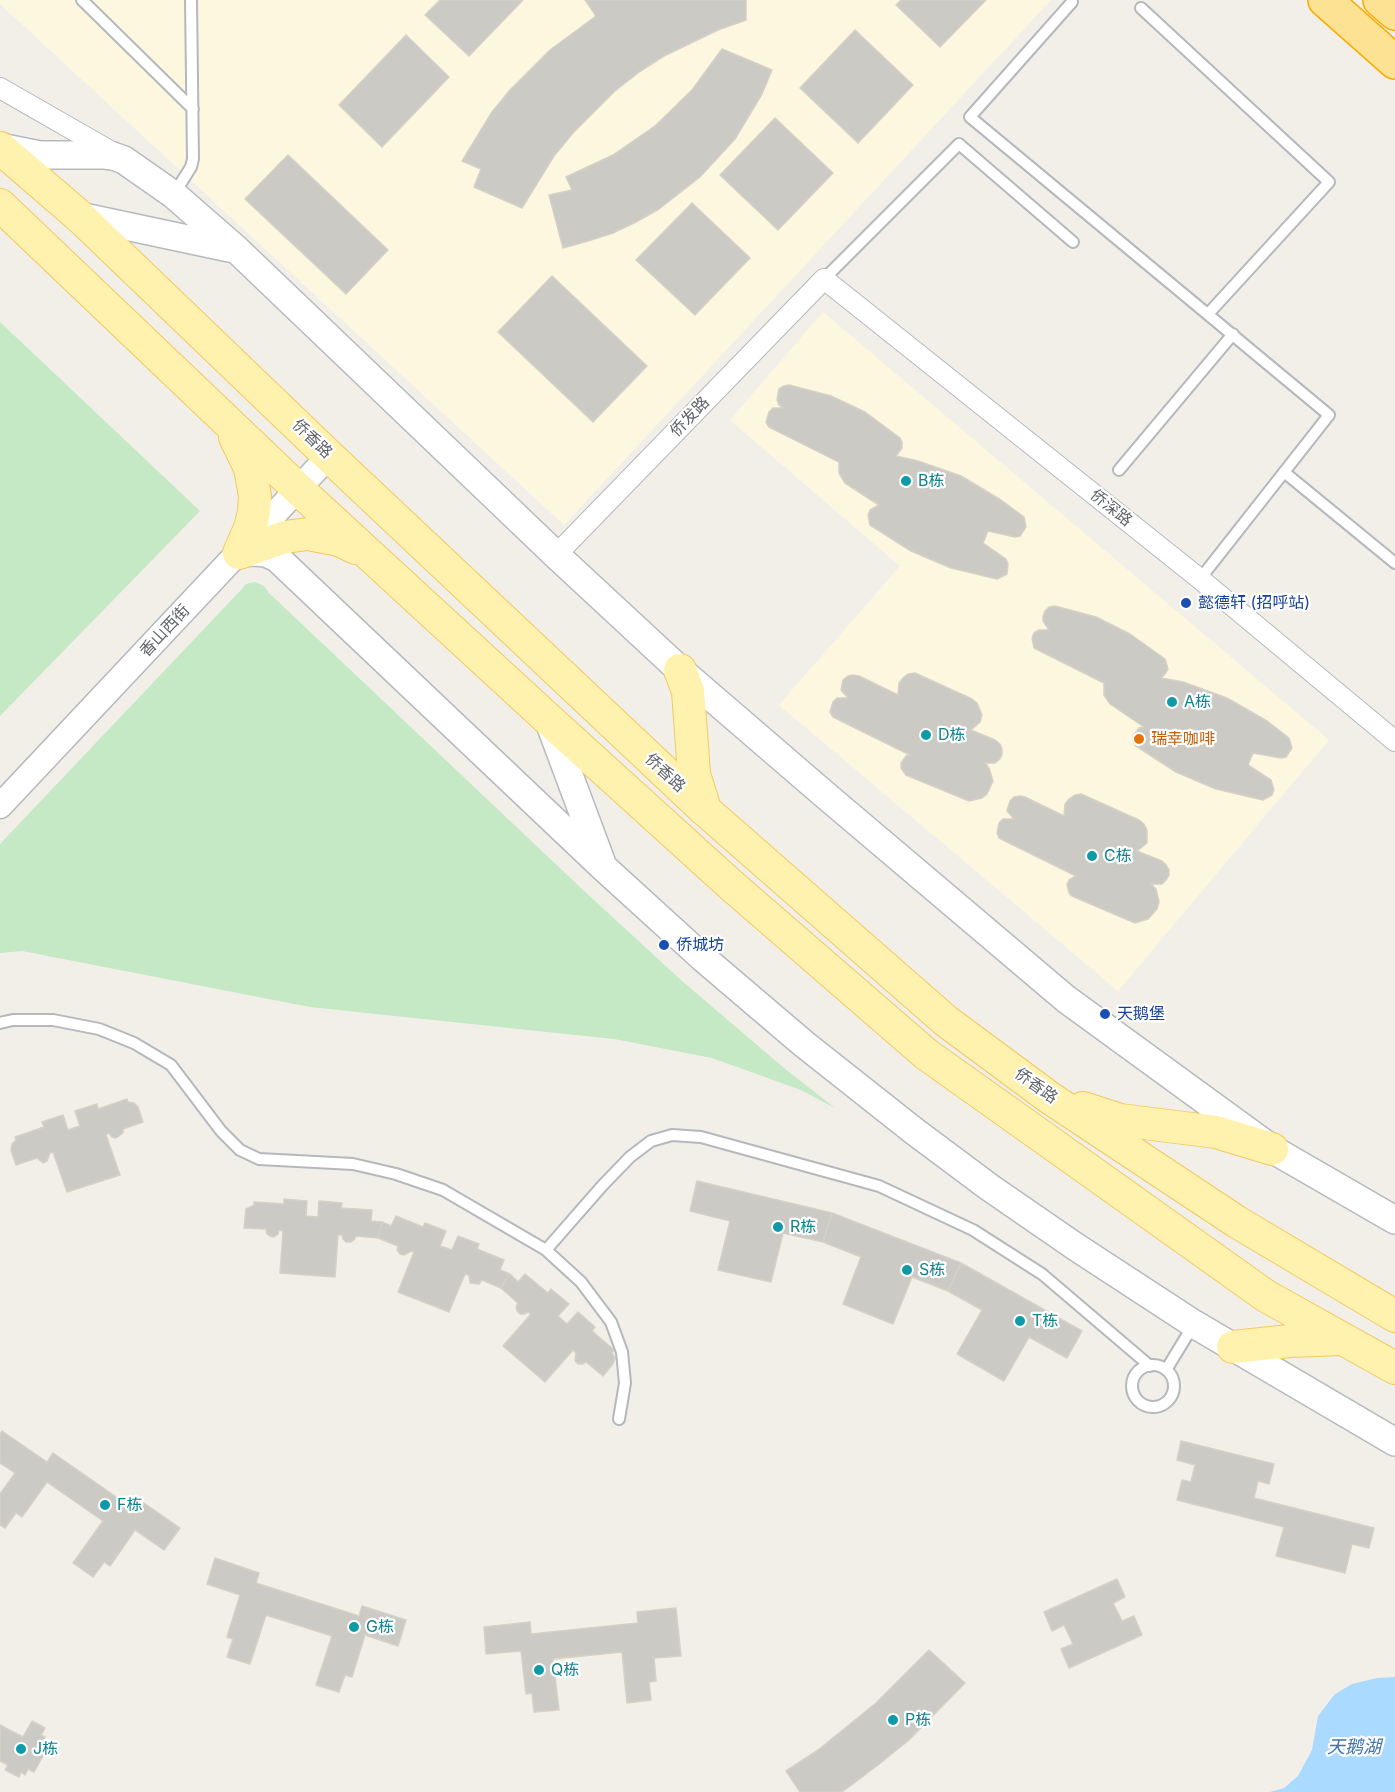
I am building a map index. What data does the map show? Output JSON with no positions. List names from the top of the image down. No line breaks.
{"streets":{"main road":["侨香路"],"street":["侨发路","侨深路","香山西街"]},"crossings":[["侨发路","侨深路"],["侨香路","香山西街"]],"water":["天鹅湖"],"places":["B栋","懿德轩 (招呼站)","A栋","D栋","瑞幸咖啡","C栋","侨城坊","天鹅堡","R栋","S栋","T栋","F栋","G栋","Q栋","P栋","J栋"]}
